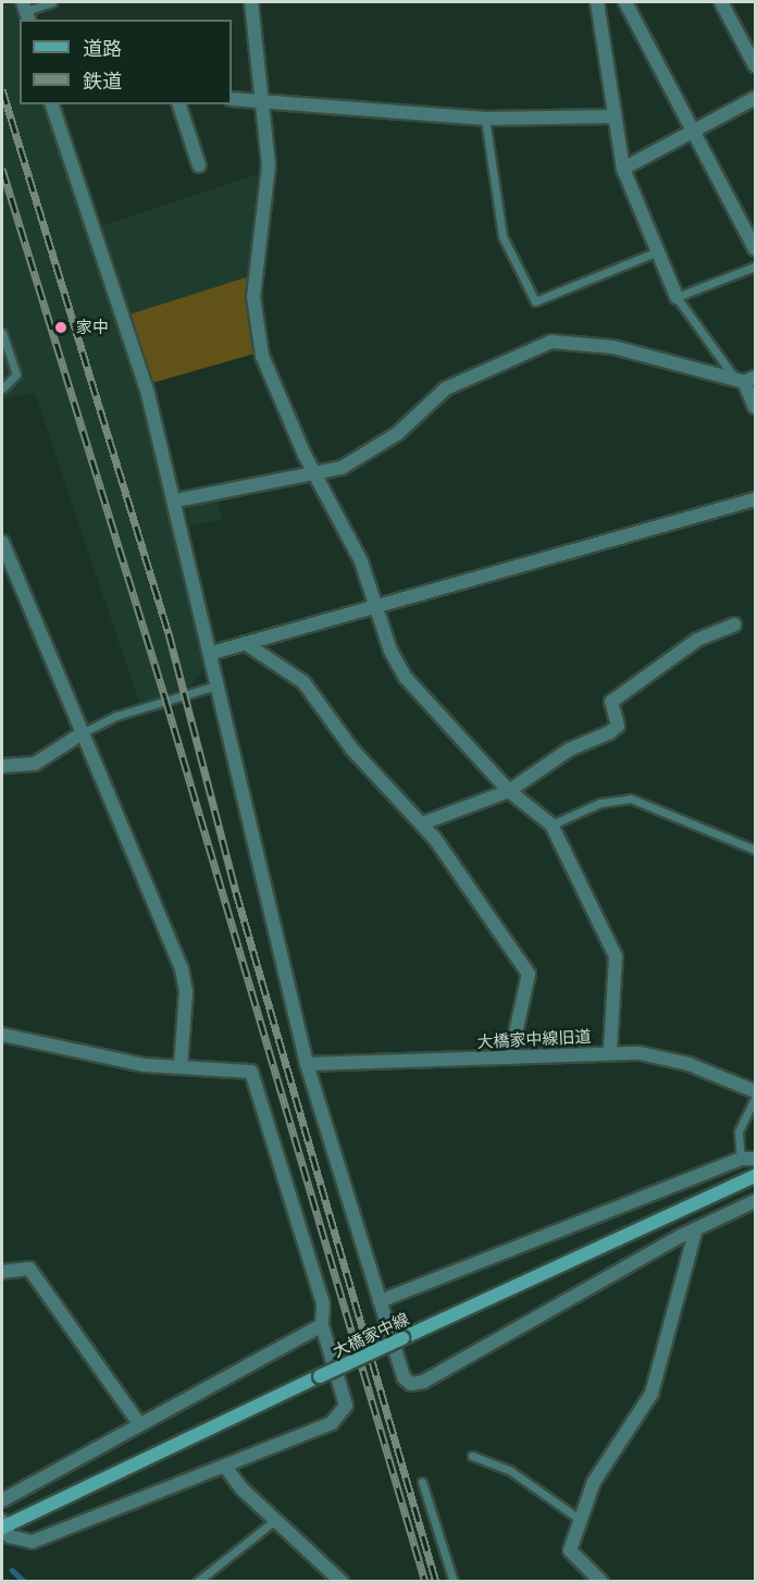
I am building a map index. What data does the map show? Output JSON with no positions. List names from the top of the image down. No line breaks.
{"streets":{"main road":["大橋家中線"],"street":["大橋家中線旧道"]},"places":["家中"],"legend":["道路","鉄道"]}
